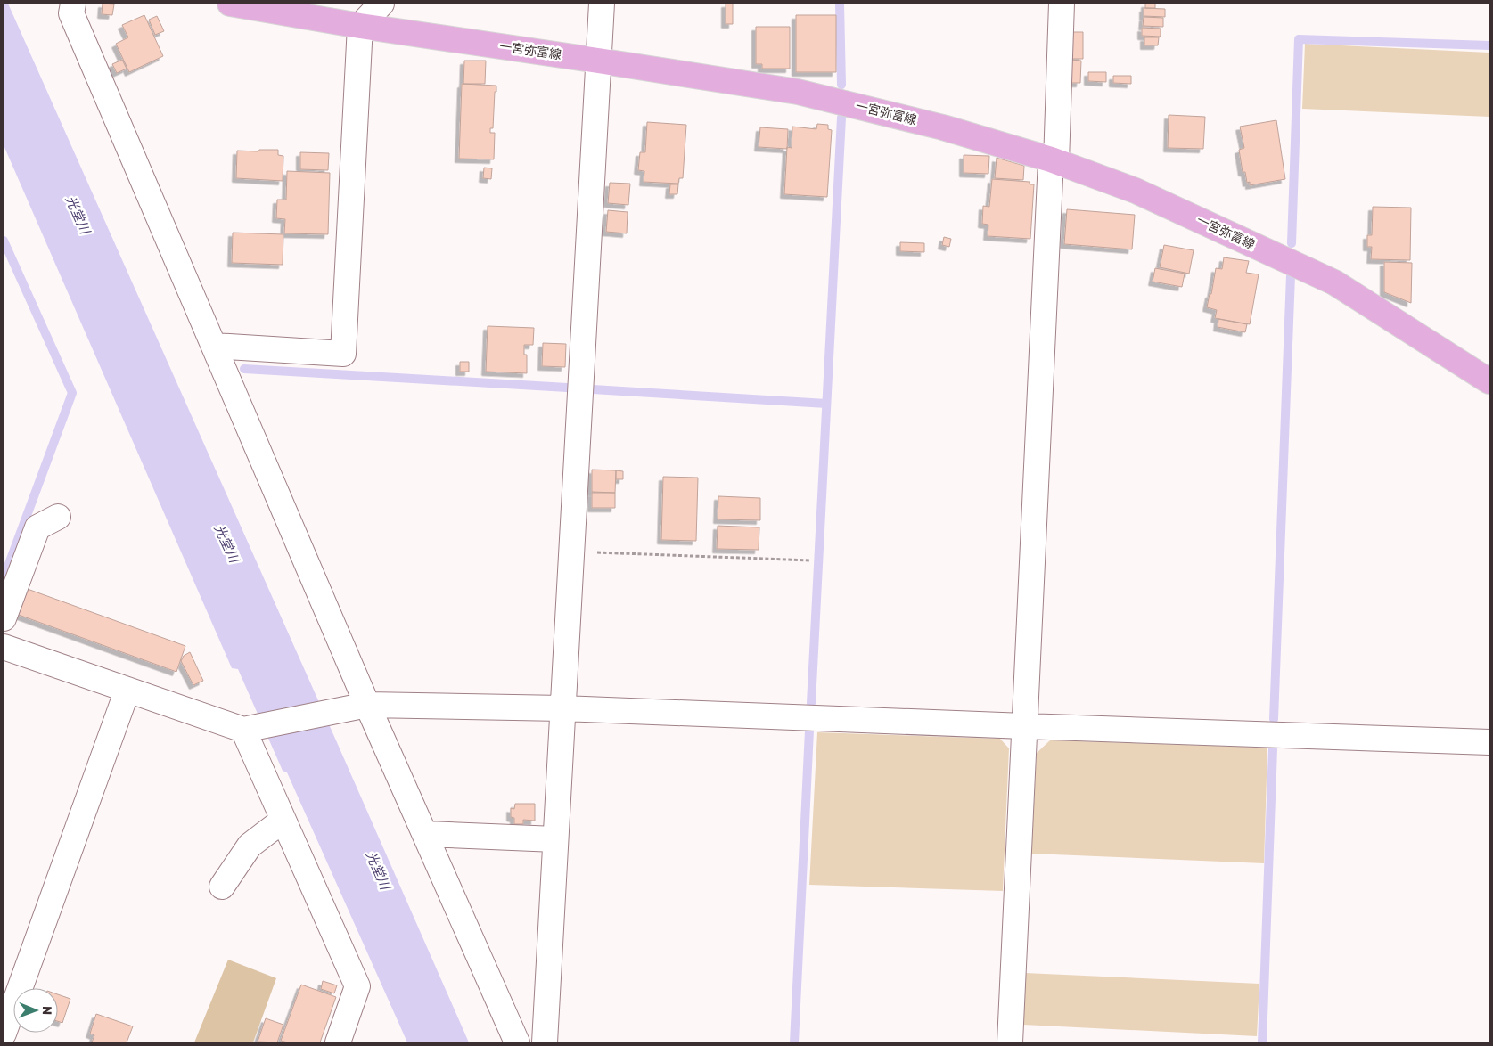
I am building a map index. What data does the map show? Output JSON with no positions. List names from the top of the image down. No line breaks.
{"streets":{"main road":["一宮弥富線"]},"water":["光堂川"],"north":"right"}
